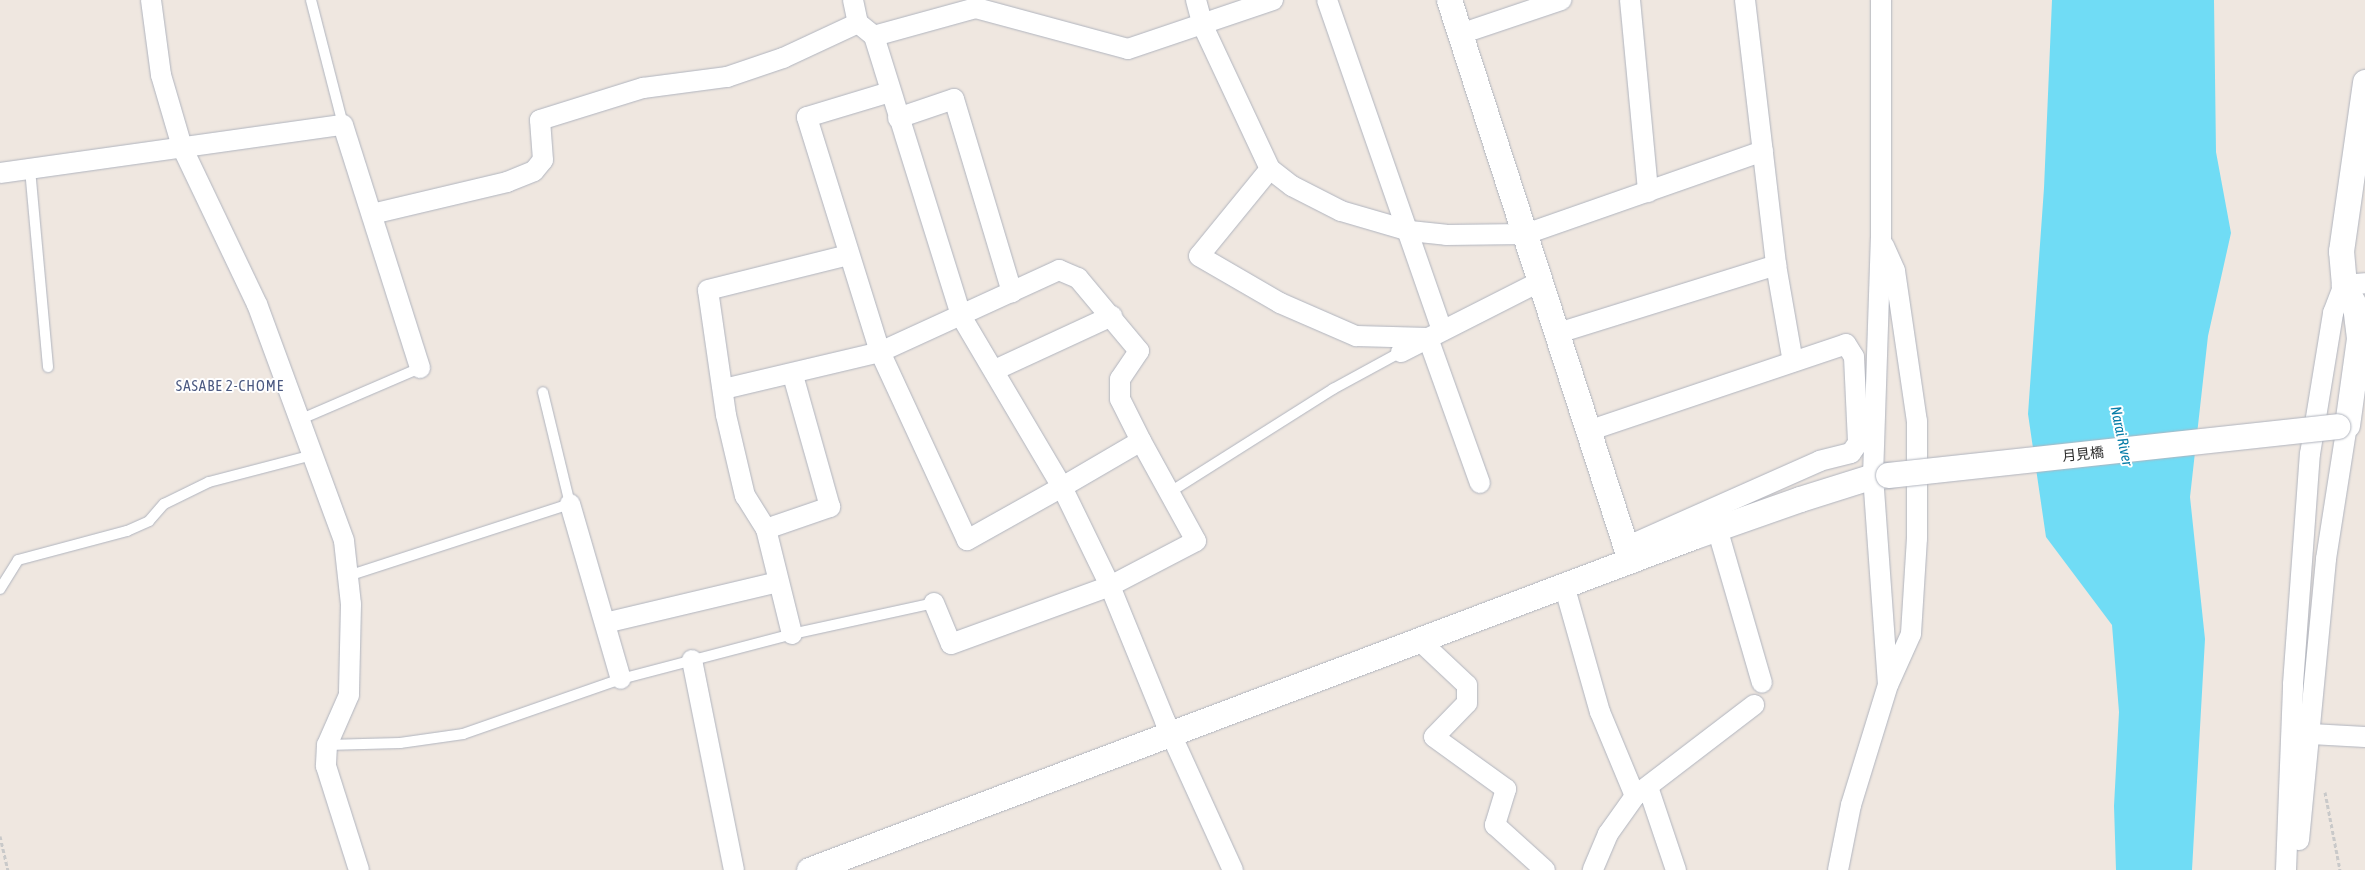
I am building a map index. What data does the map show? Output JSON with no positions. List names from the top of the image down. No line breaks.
{"streets":{"street":["月見橋"]},"districts":["SASABE 2-CHOME"],"water":["Narai River"]}
